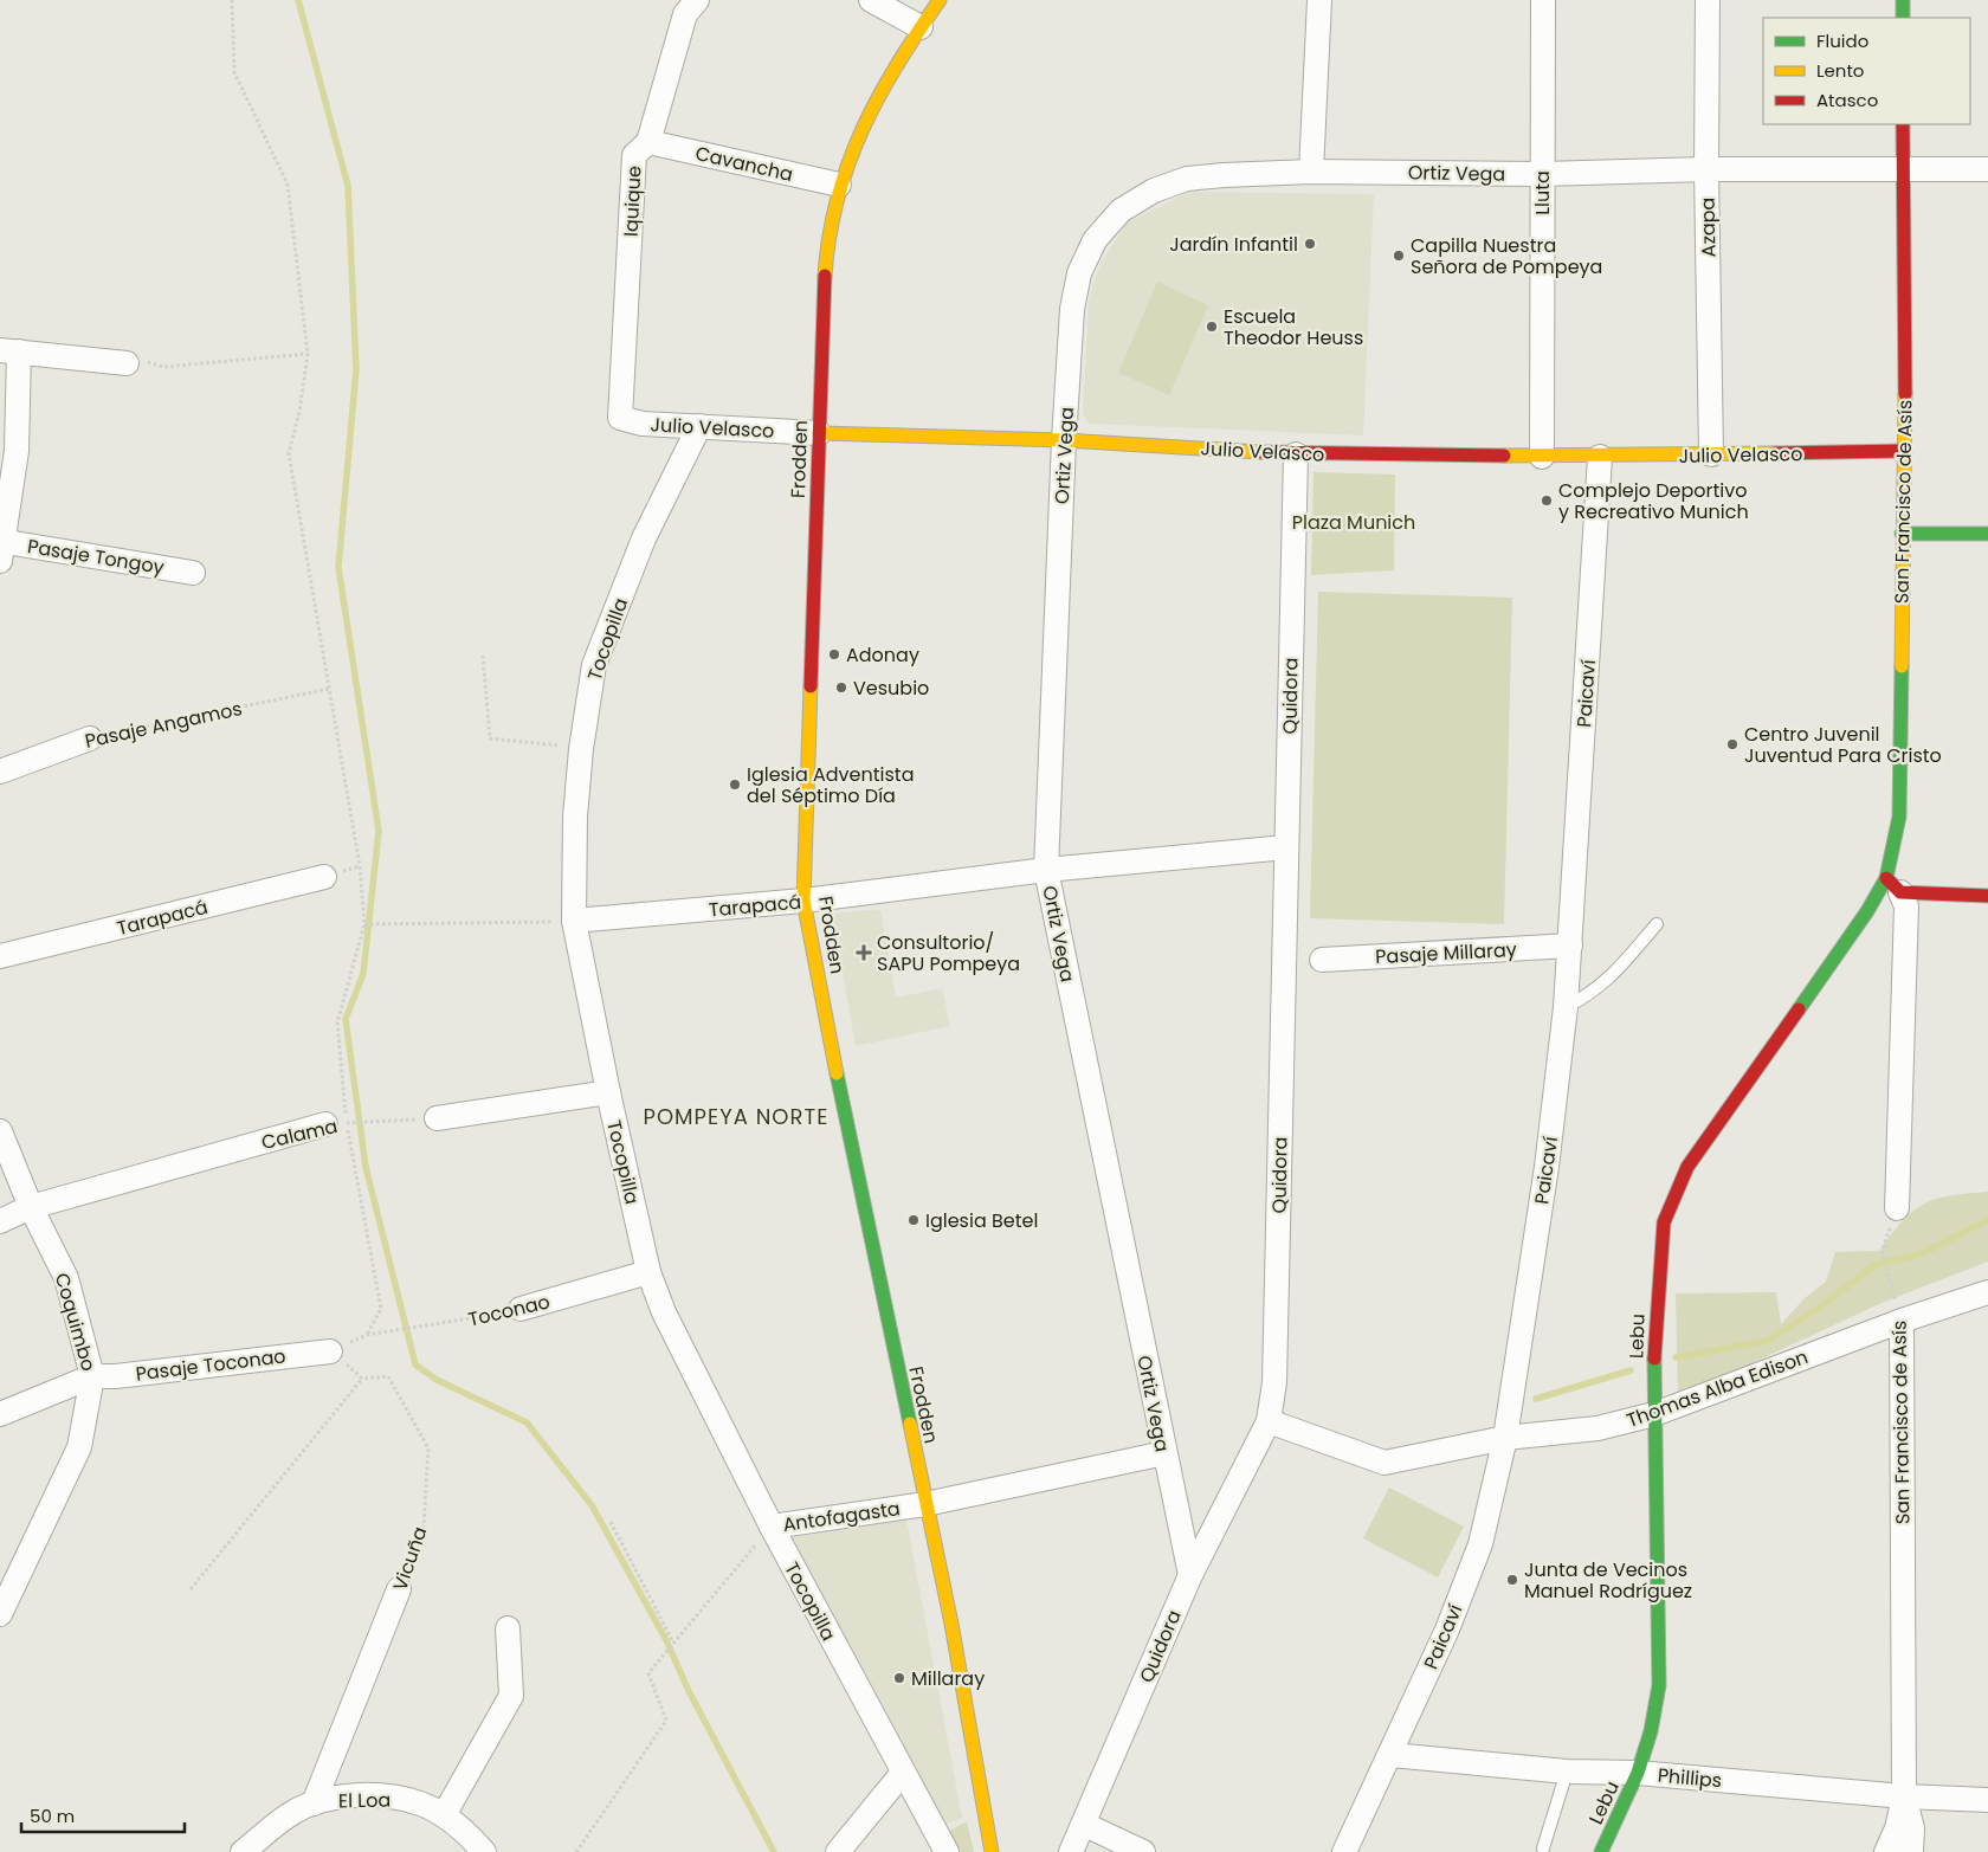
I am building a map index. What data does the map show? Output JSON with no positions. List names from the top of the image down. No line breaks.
{"streets":{"street":["Cavancha","Ortiz Vega","Lluta","Iquique","Azapa","Julio Velasco","Frodden","San Francisco de Asís","Pasaje Tongoy","Tocopilla","Paicaví","Quidora","Pasaje Angamos","Tarapacá","Pasaje Millaray","Calama","Toconao","Coquimbo","Lebu","Pasaje Toconao","Thomas Alba Edison","Antofagasta","Vicuña","Phillips","El Loa"]},"crossings":[["Cavancha","Iquique"],["Cavancha","Frodden"],["Ortiz Vega","Lluta"],["Ortiz Vega","Azapa"],["Ortiz Vega","Julio Velasco"],["Ortiz Vega","San Francisco de Asís"],["Ortiz Vega","Quidora"],["Ortiz Vega","Tarapacá"],["Ortiz Vega","Antofagasta"],["Lluta","Julio Velasco"],["Iquique","Julio Velasco"],["Azapa","Julio Velasco"],["Julio Velasco","Frodden"],["Julio Velasco","San Francisco de Asís"],["Julio Velasco","Tocopilla"],["Julio Velasco","Paicaví"],["Julio Velasco","Quidora"],["Frodden","Tarapacá"],["Frodden","Antofagasta"],["San Francisco de Asís","Lebu"],["San Francisco de Asís","Thomas Alba Edison"],["San Francisco de Asís","Phillips"],["Tocopilla","Tarapacá"],["Tocopilla","Toconao"],["Tocopilla","Antofagasta"],["Paicaví","Pasaje Millaray"],["Paicaví","Thomas Alba Edison"],["Paicaví","Phillips"],["Quidora","Tarapacá"],["Quidora","Thomas Alba Edison"],["Calama","Toconao"],["Calama","Coquimbo"],["Coquimbo","Pasaje Toconao"],["Lebu","Thomas Alba Edison"],["Lebu","Phillips"],["Vicuña","El Loa"]],"districts":["POMPEYA NORTE"],"parks":["Plaza Munich"],"places":{"other":["Jardín Infantil","Capilla Nuestra Señora de Pompeya","Escuela Theodor Heuss","Complejo Deportivo y Recreativo Munich","Adonay","Vesubio","Centro Juvenil Juventud Para Cristo","Iglesia Adventista del Séptimo Día","Iglesia Betel","Junta de Vecinos Manuel Rodríguez","Millaray"],"health":["Consultorio/ SAPU Pompeya"]},"legend":["Fluido","Lento","Atasco"],"scale_bar":"50 m"}
